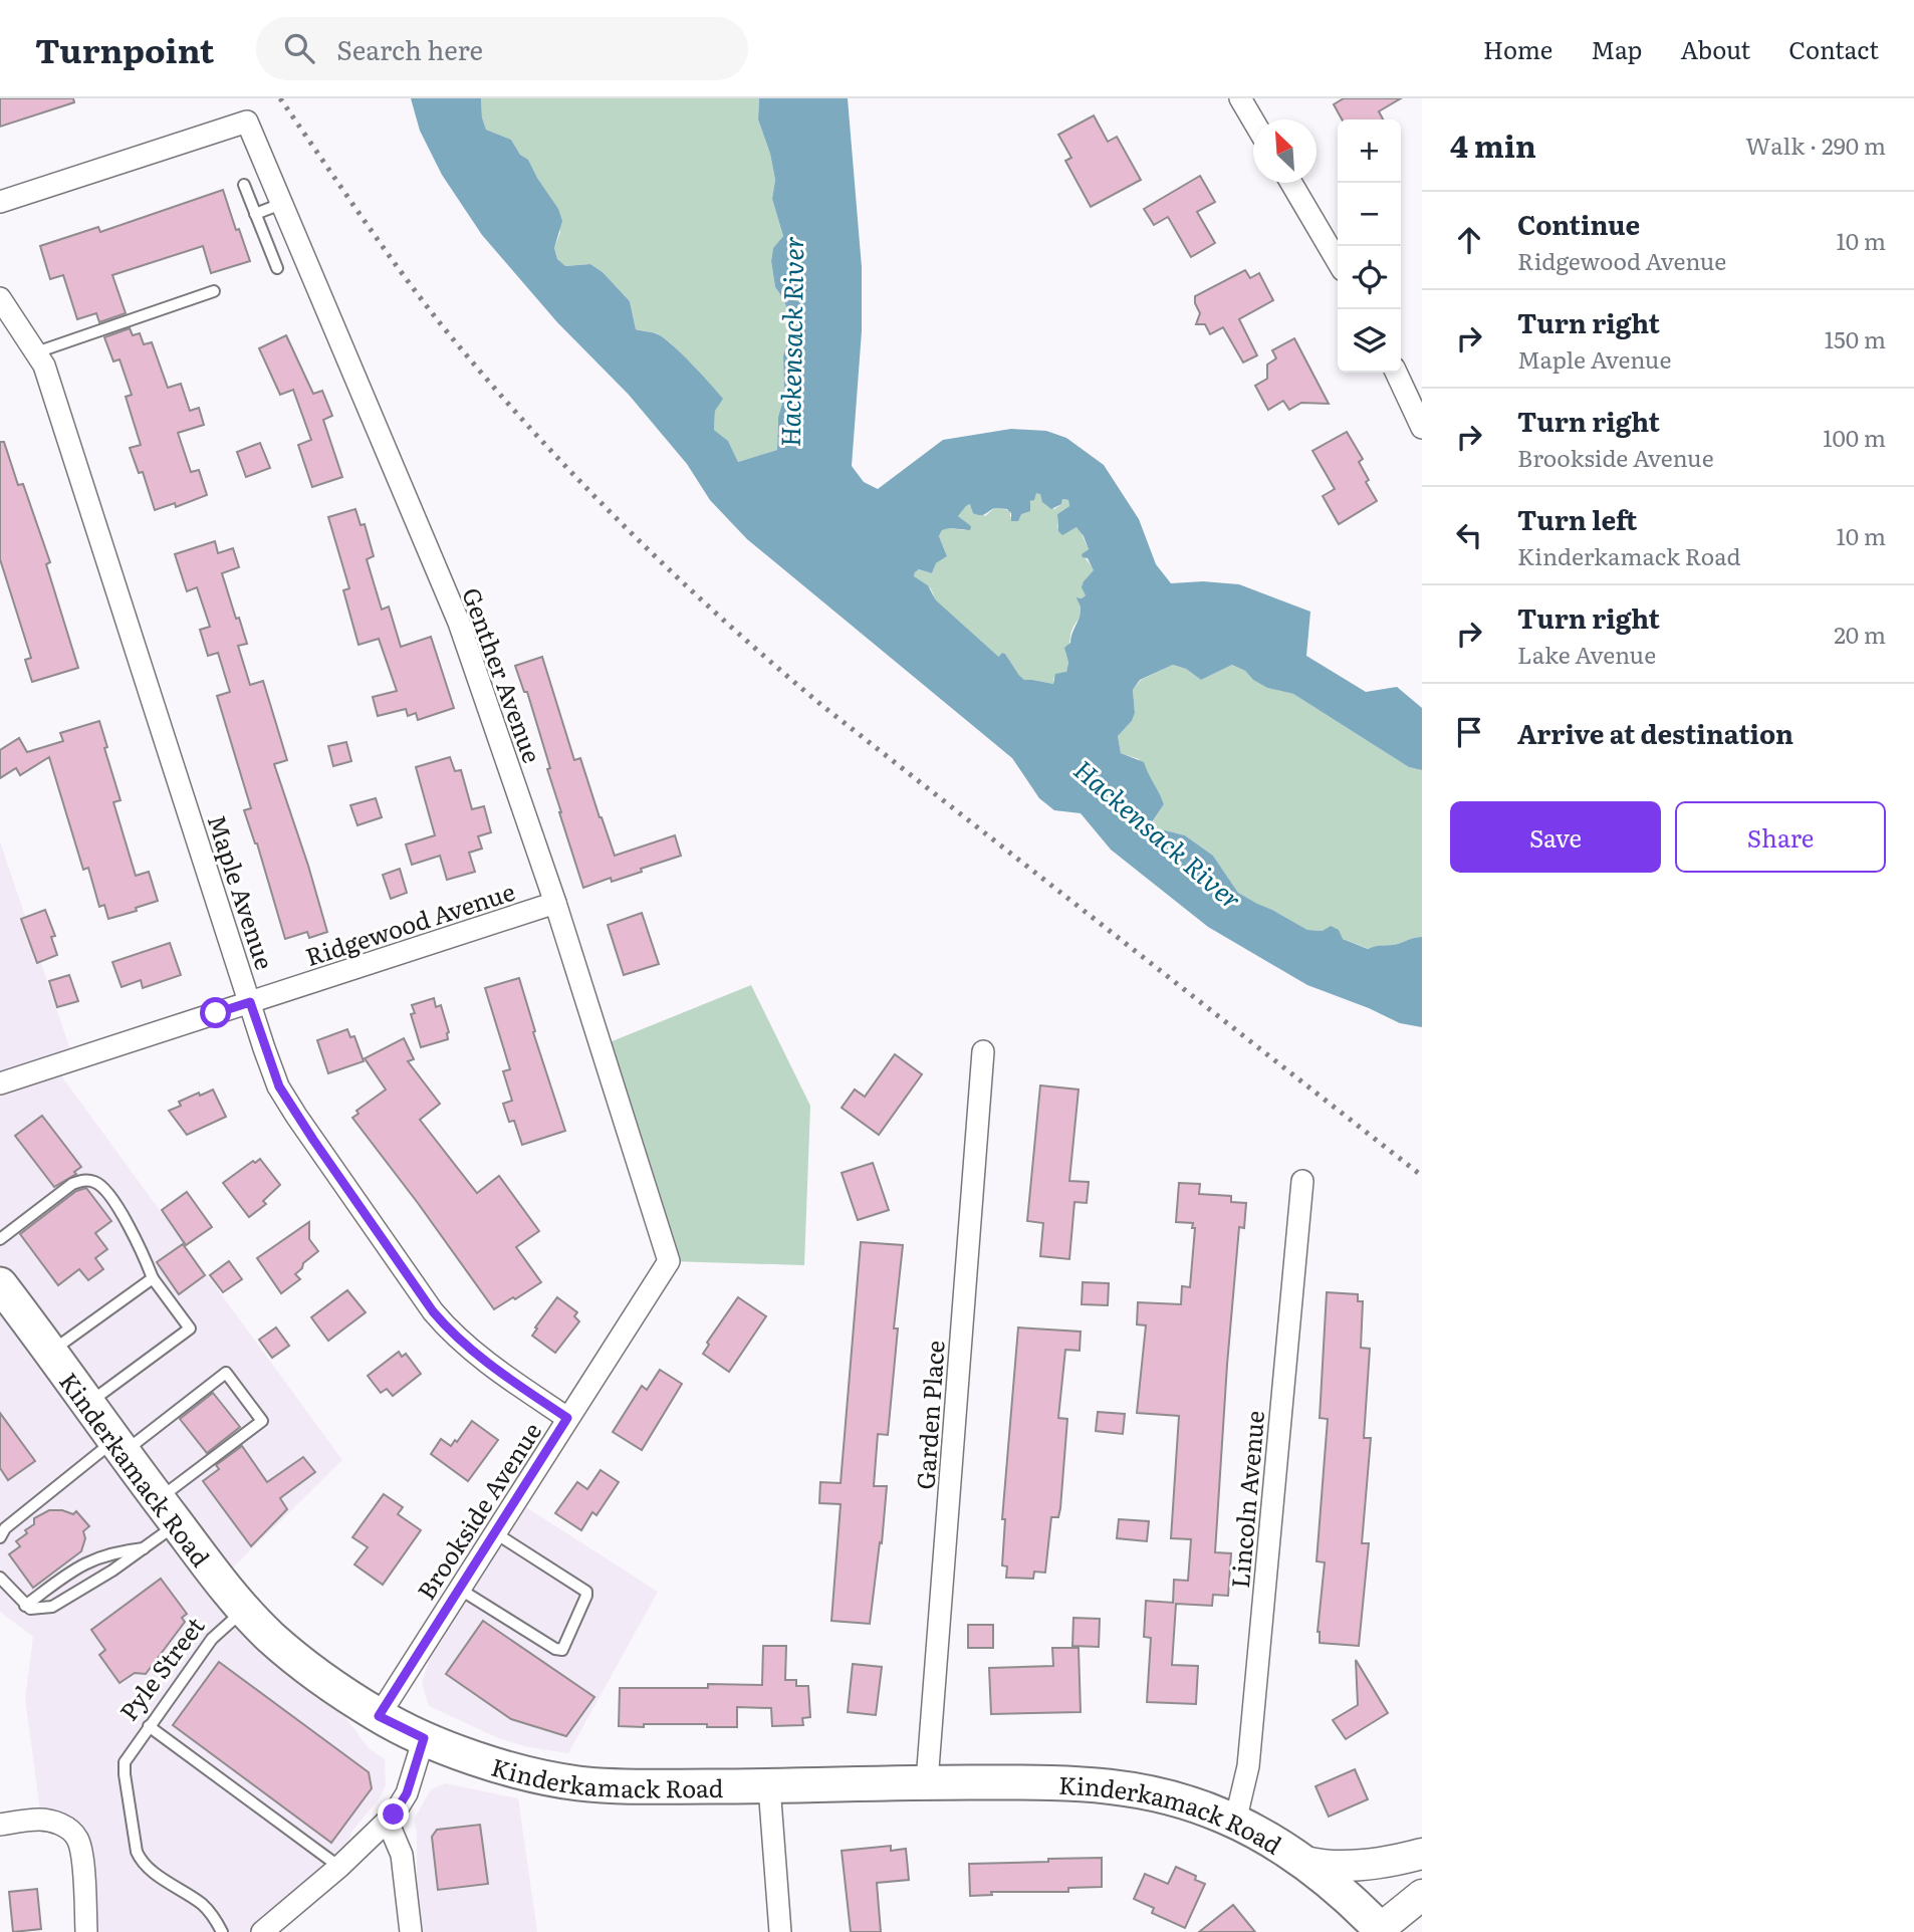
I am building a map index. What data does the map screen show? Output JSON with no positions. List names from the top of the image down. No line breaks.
{"streets":{"main road":["Kinderkamack Road"],"street":["Genther Avenue","Maple Avenue","Ridgewood Avenue","Garden Place","Lincoln Avenue","Brookside Avenue"],"lane":["Pyle Street"]},"crossings":[["Genther Avenue","Ridgewood Avenue"],["Genther Avenue","Brookside Avenue"],["Maple Avenue","Ridgewood Avenue"],["Maple Avenue","Brookside Avenue"],["Garden Place","Kinderkamack Road"],["Kinderkamack Road","Lincoln Avenue"],["Kinderkamack Road","Brookside Avenue"],["Kinderkamack Road","Pyle Street"]],"water":["Hackensack River"],"north":"top left","page":{"header":"Turnpoint","search":"Search here","nav":["Home","Map","About","Contact"],"heading":["4 min","Walk · 290 m"],"map_buttons":["+","−"],"list":[["Continue","Ridgewood Avenue","10 m"],["Turn right","Maple Avenue","150 m"],["Turn right","Brookside Avenue","100 m"],["Turn left","Kinderkamack Road","10 m"],["Turn right","Lake Avenue","20 m"],"Arrive at destination"],"buttons":["Save","Share"]}}
